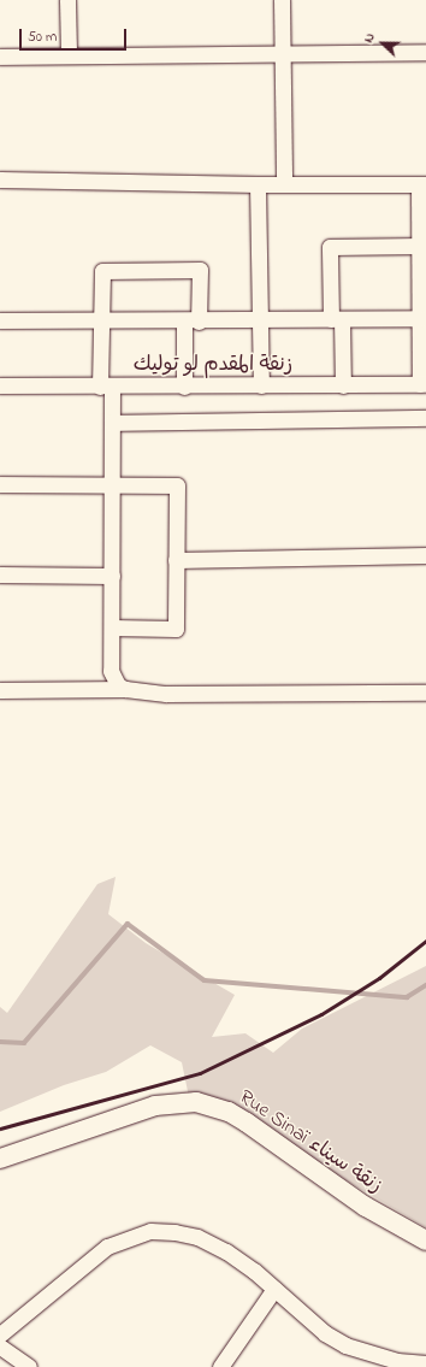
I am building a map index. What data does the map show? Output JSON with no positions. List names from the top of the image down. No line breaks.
{"streets":{"street":["زنقة المقدم لو توليك","Rue Sinaï زنقة سيناء"]},"scale_bar":"50 m","north":"left"}
